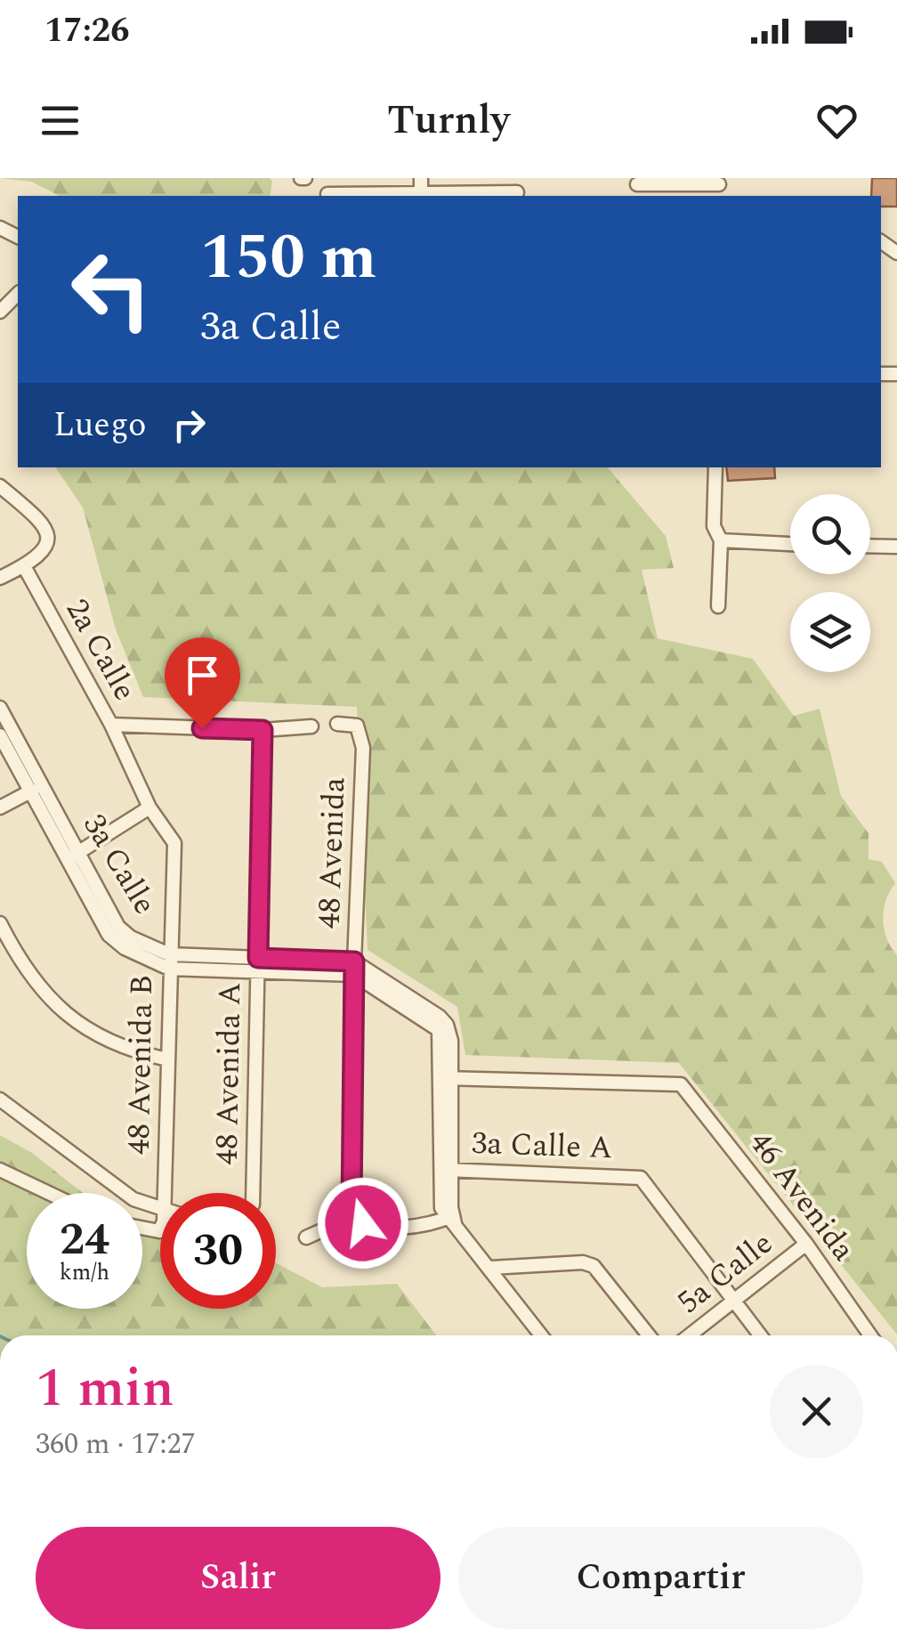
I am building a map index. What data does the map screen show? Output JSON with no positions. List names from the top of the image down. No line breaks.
{"streets":{"street":["2a Calle","48 Avenida","3a Calle","48 Avenida B","48 Avenida A","3a Calle A","46 Avenida","5a Calle"]},"crossings":[["2a Calle","48 Avenida B"],["2a Calle","48 Avenida A"],["48 Avenida","3a Calle"],["3a Calle","48 Avenida B"],["3a Calle","48 Avenida A"],["3a Calle A","5a Calle"],["46 Avenida","5a Calle"]],"page":{"status":"17:26","header":"Turnly","turn":["150 m","3a Calle"],"then":"Luego","speed":"24 km/h","limit":"30","heading":["1 min","360 m · 17:27"],"buttons":["Salir","Compartir"]}}
